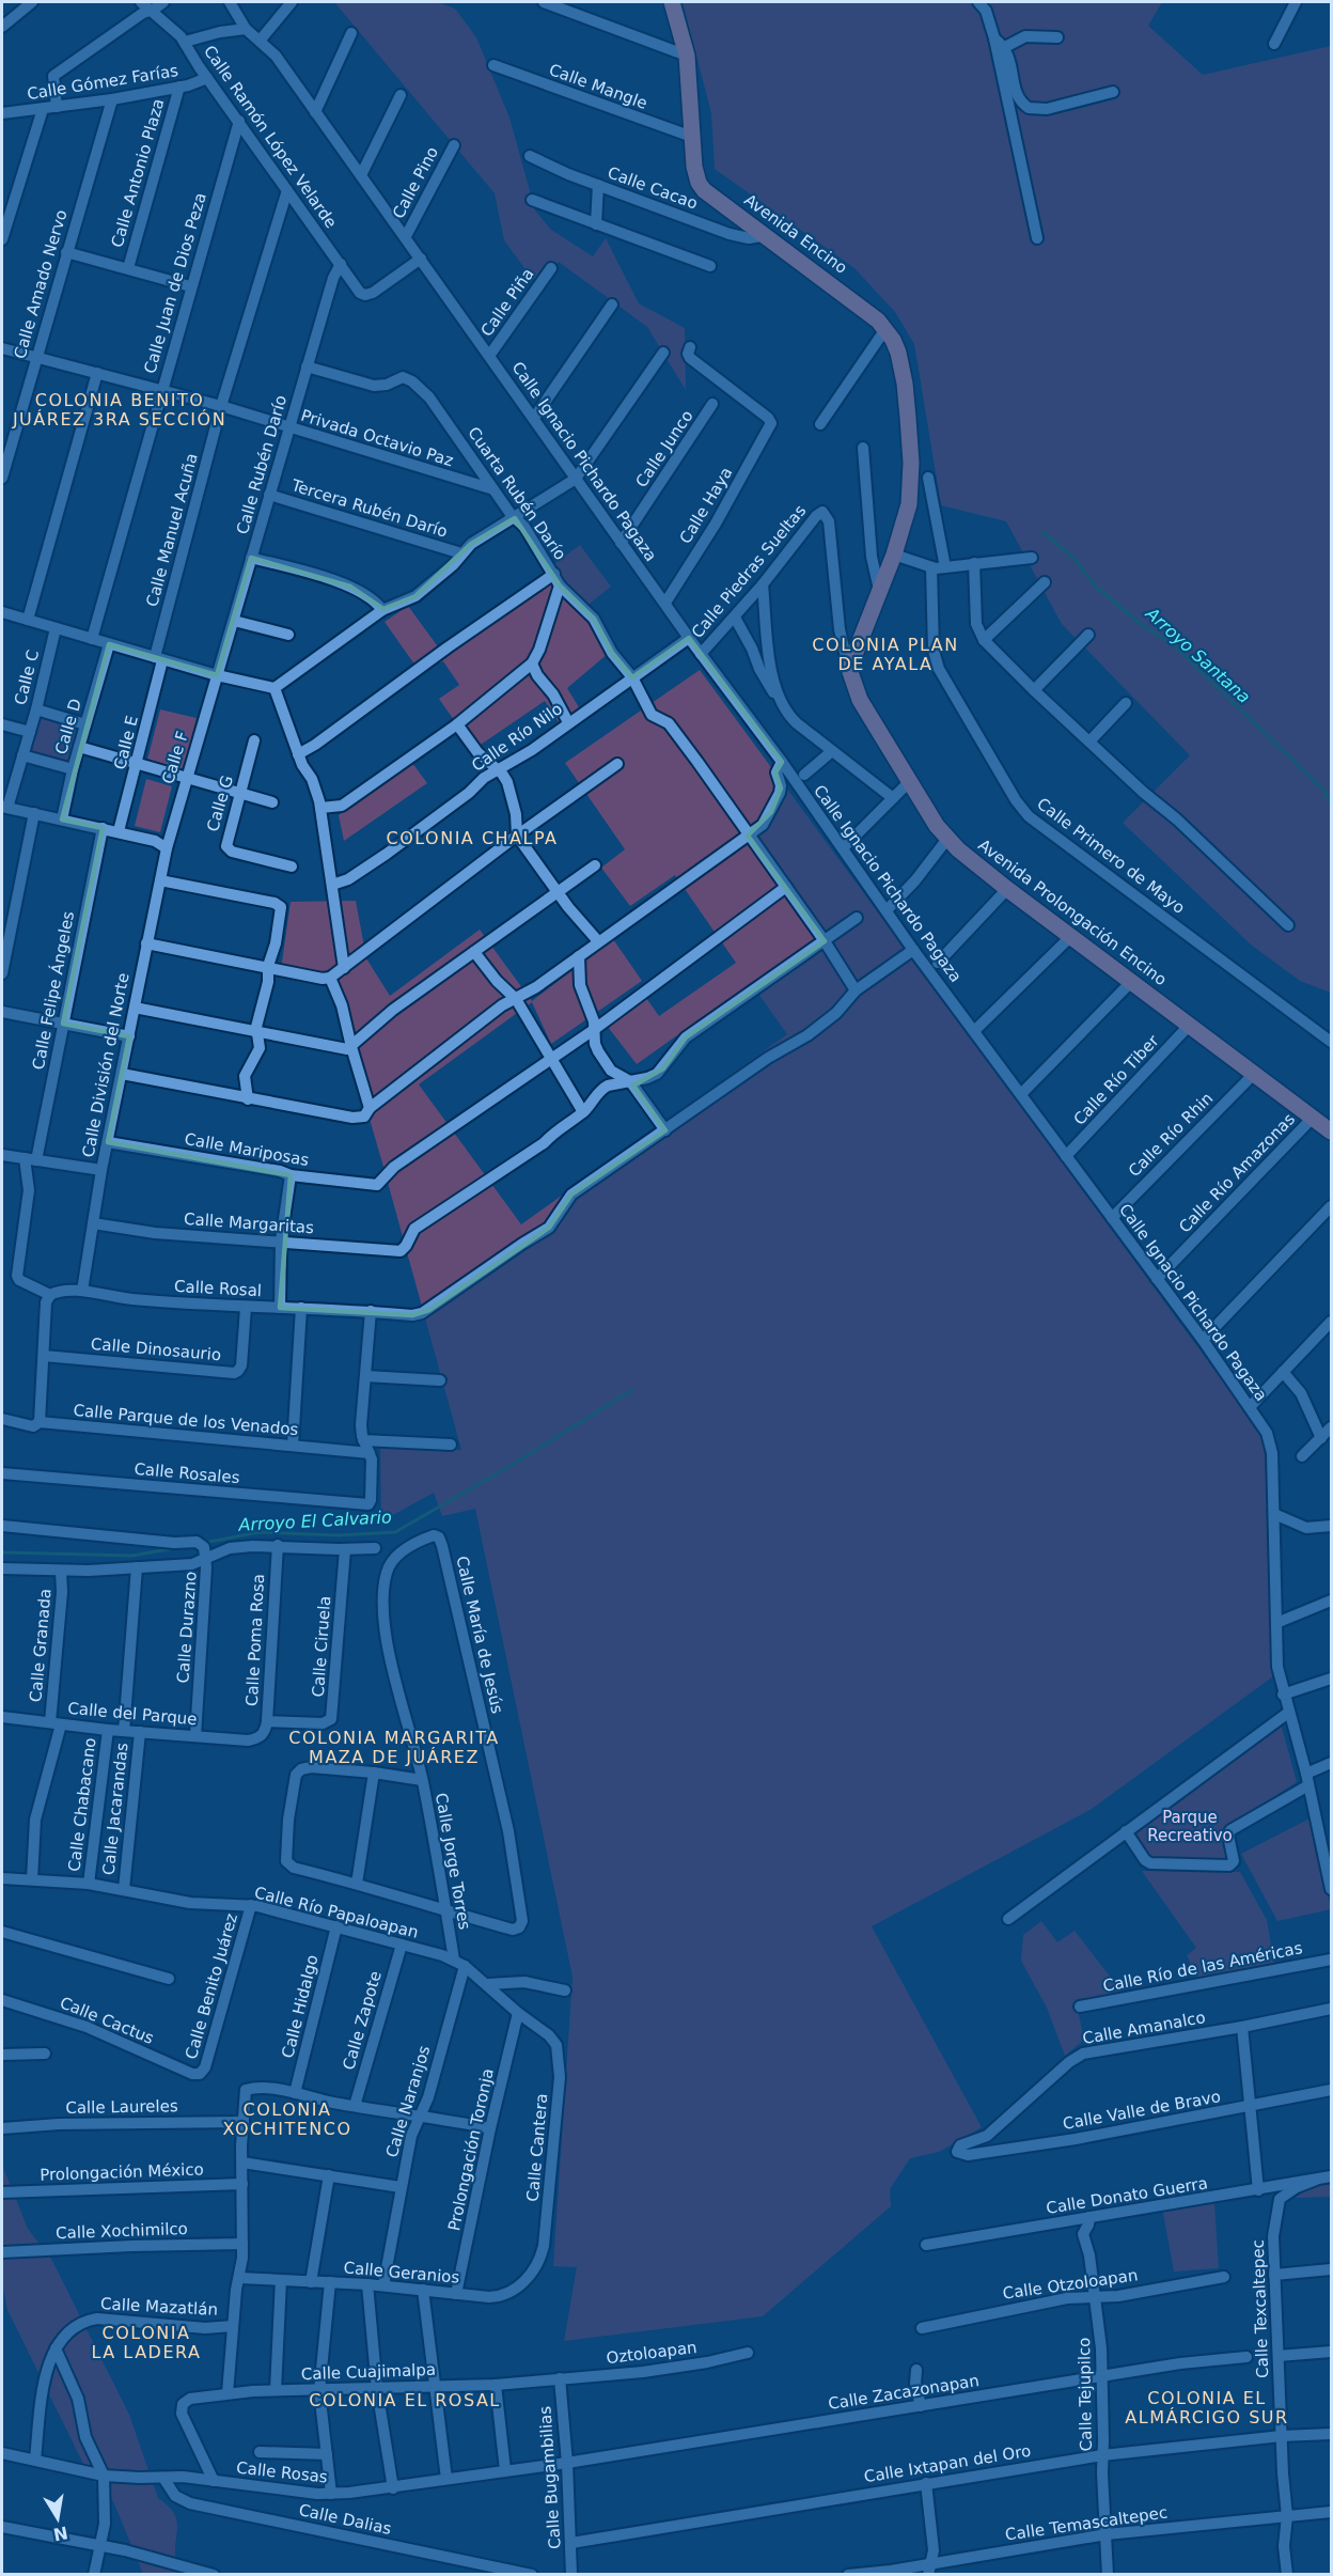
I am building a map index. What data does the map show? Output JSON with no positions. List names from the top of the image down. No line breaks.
{"streets":{"main road":["Avenida Encino","Avenida Prolongación Encino"],"street":["Calle Gómez Farías","Calle Mangle","Calle Ramón López Velarde","Calle Antonio Plaza","Calle Pino","Calle Cacao","Calle Juan de Dios Peza","Calle Amado Nervo","Calle Piña","Privada Octavio Paz","Calle Junco","Calle Ignacio Pichardo Pagaza","Calle Rubén Darío","Cuarta Rubén Darío","Calle Haya","Tercera Rubén Darío","Calle Manuel Acuña","Calle Piedras Sueltas","Calle C","Calle D","Calle Río Nilo","Calle E","Calle F","Calle G","Calle Primero de Mayo","Calle Felipe Ángeles","Calle División del Norte","Calle Río Tiber","Calle Río Rhin","Calle Mariposas","Calle Río Amazonas","Calle Margaritas","Calle Rosal","Calle Dinosaurio","Calle Parque de los Venados","Calle Rosales","Calle Durazno","Calle María de Jesús","Calle Poma Rosa","Calle Granada","Calle Ciruela","Calle del Parque","Calle Chabacano","Calle Jacarandas","Calle Jorge Torres","Calle Río Papaloapan","Calle Río de las Américas","Calle Benito Juárez","Calle Hidalgo","Calle Cactus","Calle Zapote","Calle Amanalco","Calle Naranjos","Calle Laureles","Calle Valle de Bravo","Calle Cantera","Prolongación Toronja","Prolongación México","Calle Donato Guerra","Calle Xochimilco","Calle Geranios","Calle Otzoloapan","Calle Mazatlán","Calle Texcaltepec","Oztoloapan","Calle Cuajimalpa","Calle Zacazonapan","Calle Tejupilco","Calle Ixtapan del Oro","Calle Rosas","Calle Bugambilias","Calle Dalias","Calle Temascaltepec"]},"crossings":[["Calle Gómez Farías","Calle Ramón López Velarde"],["Calle Gómez Farías","Calle Antonio Plaza"],["Calle Gómez Farías","Calle Amado Nervo"],["Calle Mangle","Avenida Encino"],["Calle Ramón López Velarde","Calle Juan de Dios Peza"],["Calle Ramón López Velarde","Calle Ignacio Pichardo Pagaza"],["Calle Ramón López Velarde","Calle Rubén Darío"],["Calle Ramón López Velarde","Calle Manuel Acuña"],["Calle Pino","Calle Ignacio Pichardo Pagaza"],["Calle Cacao","Avenida Encino"],["Calle Juan de Dios Peza","Privada Octavio Paz"],["Calle Amado Nervo","Privada Octavio Paz"],["Calle Piña","Calle Ignacio Pichardo Pagaza"],["Privada Octavio Paz","Calle Rubén Darío"],["Privada Octavio Paz","Cuarta Rubén Darío"],["Privada Octavio Paz","Calle Manuel Acuña"],["Calle Junco","Calle Ignacio Pichardo Pagaza"],["Calle Ignacio Pichardo Pagaza","Calle Haya"],["Calle Ignacio Pichardo Pagaza","Calle Piedras Sueltas"],["Calle Ignacio Pichardo Pagaza","Calle Río Nilo"],["Calle Ignacio Pichardo Pagaza","Calle Río Tiber"],["Calle Ignacio Pichardo Pagaza","Calle Río Rhin"],["Calle Ignacio Pichardo Pagaza","Calle Río Amazonas"],["Calle Rubén Darío","Cuarta Rubén Darío"],["Calle Rubén Darío","Tercera Rubén Darío"],["Calle Rubén Darío","Calle F"],["Cuarta Rubén Darío","Calle Río Nilo"],["Calle Manuel Acuña","Calle E"],["Calle Piedras Sueltas","Avenida Prolongación Encino"],["Calle F","Calle División del Norte"],["Avenida Prolongación Encino","Calle Río Tiber"],["Avenida Prolongación Encino","Calle Río Rhin"],["Avenida Prolongación Encino","Calle Río Amazonas"],["Calle Felipe Ángeles","Calle Rosal"],["Calle División del Norte","Calle Mariposas"],["Calle División del Norte","Calle Margaritas"],["Calle División del Norte","Calle Rosal"],["Calle Rosal","Calle Dinosaurio"],["Calle Parque de los Venados","Calle Rosales"],["Calle Durazno","Calle del Parque"],["Calle María de Jesús","Calle Jorge Torres"],["Calle Poma Rosa","Calle Ciruela"],["Calle Poma Rosa","Calle del Parque"],["Calle Granada","Calle del Parque"],["Calle Granada","Calle Río Papaloapan"],["Calle del Parque","Calle Chabacano"],["Calle del Parque","Calle Jacarandas"],["Calle Chabacano","Calle Río Papaloapan"],["Calle Jacarandas","Calle Río Papaloapan"],["Calle Jorge Torres","Calle Río Papaloapan"],["Calle Río Papaloapan","Calle Benito Juárez"],["Calle Río Papaloapan","Calle Hidalgo"],["Calle Río Papaloapan","Calle Zapote"],["Calle Río Papaloapan","Calle Naranjos"],["Calle Río Papaloapan","Calle Cantera"],["Calle Río Papaloapan","Prolongación Toronja"],["Calle Benito Juárez","Calle Cactus"],["Calle Amanalco","Calle Valle de Bravo"],["Calle Naranjos","Calle Geranios"],["Calle Cantera","Calle Geranios"],["Prolongación Toronja","Calle Geranios"],["Calle Donato Guerra","Calle Texcaltepec"],["Calle Donato Guerra","Calle Tejupilco"],["Calle Otzoloapan","Calle Tejupilco"],["Calle Mazatlán","Calle Rosas"],["Calle Texcaltepec","Calle Ixtapan del Oro"],["Calle Texcaltepec","Calle Temascaltepec"],["Oztoloapan","Calle Cuajimalpa"],["Oztoloapan","Calle Bugambilias"],["Calle Cuajimalpa","Calle Rosas"],["Calle Cuajimalpa","Calle Bugambilias"],["Calle Zacazonapan","Calle Tejupilco"],["Calle Zacazonapan","Calle Rosas"],["Calle Zacazonapan","Calle Bugambilias"],["Calle Tejupilco","Calle Ixtapan del Oro"],["Calle Tejupilco","Calle Temascaltepec"],["Calle Ixtapan del Oro","Calle Bugambilias"],["Calle Rosas","Calle Bugambilias"],["Calle Rosas","Calle Dalias"]],"districts":["COLONIA BENITO JUÁREZ 3RA SECCIÓN","COLONIA PLAN DE AYALA","COLONIA CHALPA","COLONIA MARGARITA MAZA DE JUÁREZ","COLONIA XOCHITENCO","COLONIA LA LADERA","COLONIA EL ALMÁRCIGO SUR","COLONIA EL ROSAL"],"water":["Arroyo Santana","Arroyo El Calvario"],"parks":["Parque Recreativo"],"north":"bottom"}
